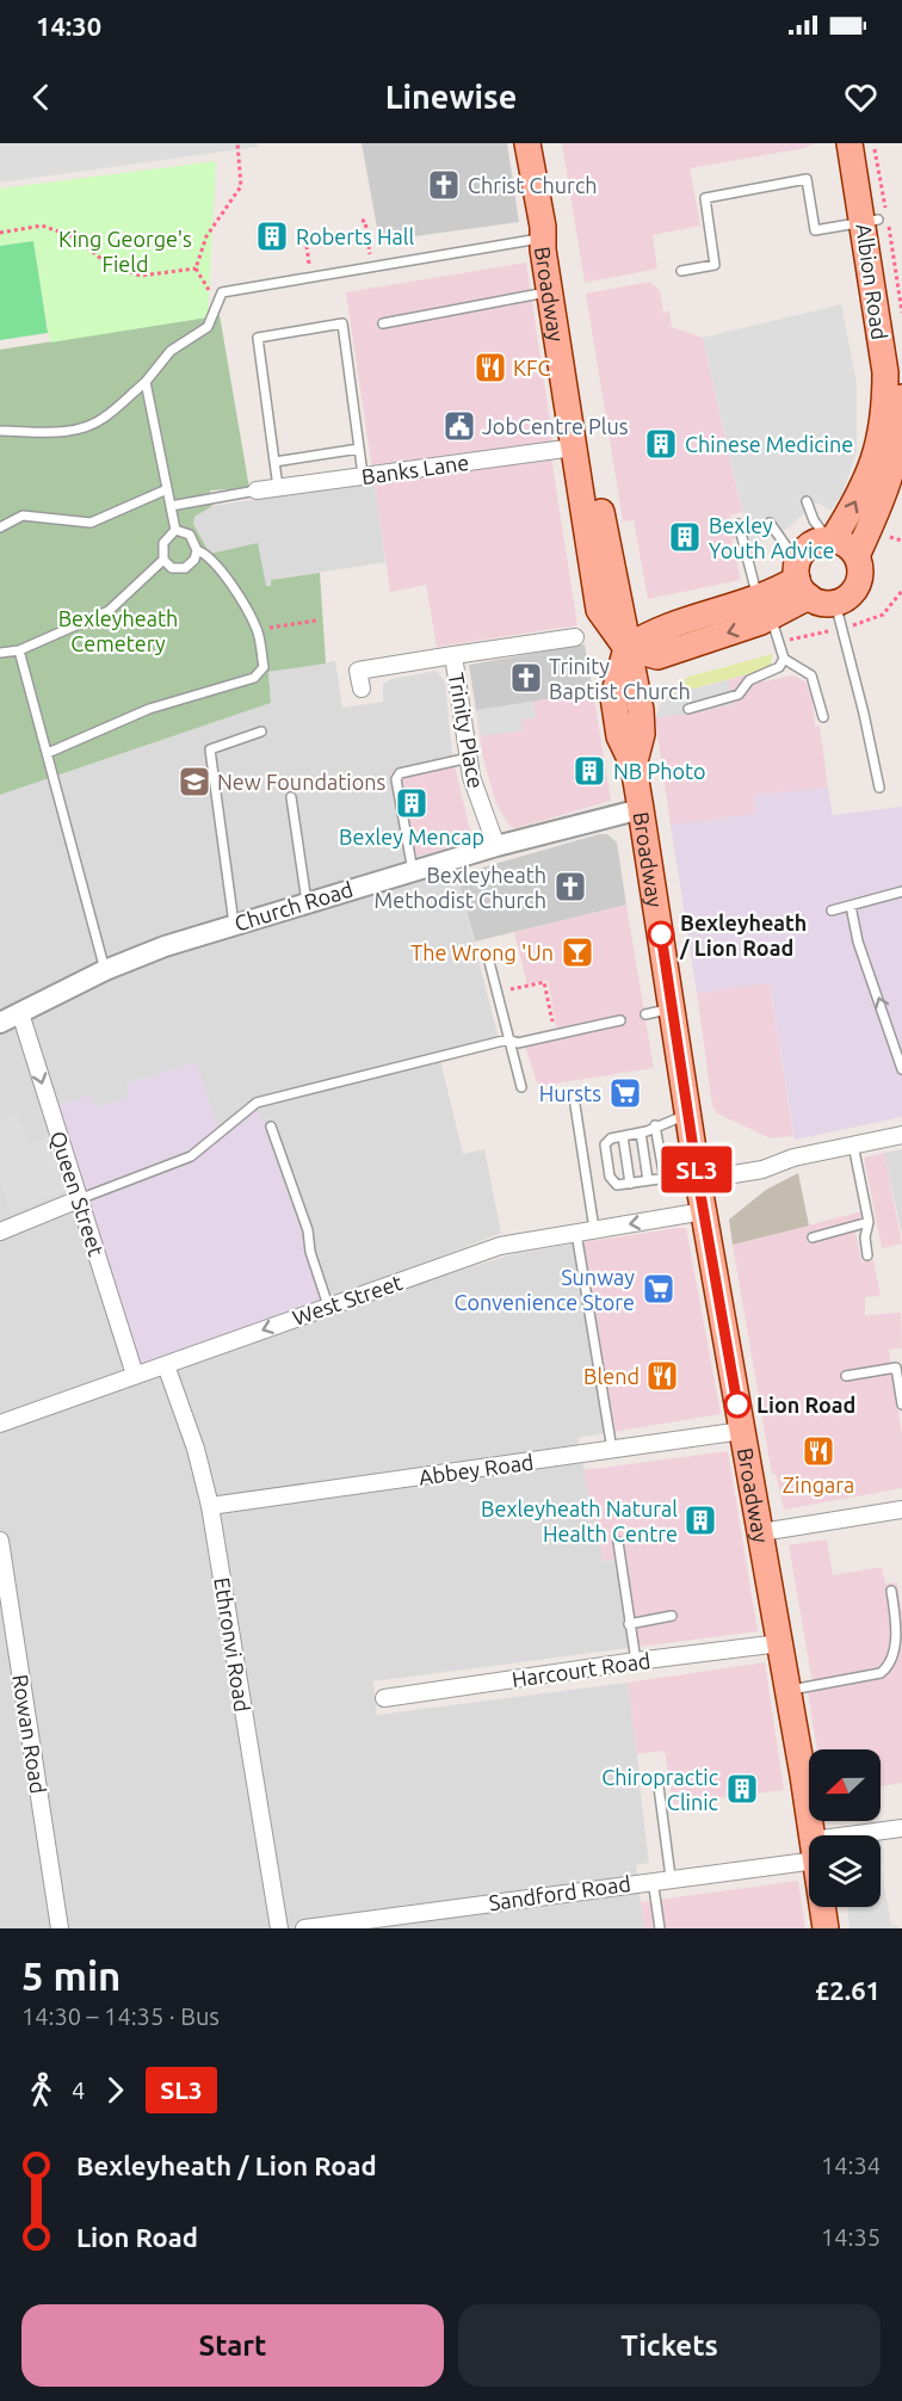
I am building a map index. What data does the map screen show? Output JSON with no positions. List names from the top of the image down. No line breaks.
{"streets":{"main road":["Albion Road","Broadway"],"street":["Banks Lane","Trinity Place","Church Road","Queen Street","West Street","Abbey Road","Ethronvi Road","Harcourt Road","Rowan Road","Sandford Road"]},"crossings":[["Broadway","Banks Lane"],["Broadway","Church Road"],["Broadway","West Street"],["Broadway","Abbey Road"],["Broadway","Harcourt Road"],["Trinity Place","Church Road"],["Church Road","Queen Street"],["Queen Street","West Street"],["West Street","Ethronvi Road"],["Abbey Road","Ethronvi Road"]],"one_way":["Queen Street","West Street"],"parks":["King George's Field","Bexleyheath Cemetery"],"places":{"church":["Christ Church","Trinity Baptist Church","Bexleyheath Methodist Church"],"building":["Roberts Hall","Chinese Medicine","Bexley Youth Advice","NB Photo","Bexley Mencap","Bexleyheath Natural Health Centre","Chiropractic Clinic"],"restaurant":["KFC","Blend","Zingara"],"public building":["JobCentre Plus"],"school or university":["New Foundations"],"other":["Bexleyheath / Lion Road","Lion Road"],"bar":["The Wrong 'Un"],"supermarket":["Hursts","Sunway Convenience Store"]},"lines":["bus line SL3"],"north":"left","page":{"status":"14:30","header":"Linewise","on_map":"SL3","heading":["5 min","14:30 – 14:35 · Bus","£2.61"],"legs":["4","SL3"],"list":[{"name":"Bexleyheath / Lion Road","value":"14:34"},{"name":"Lion Road","value":"14:35"}],"buttons":["Start","Tickets"]}}
